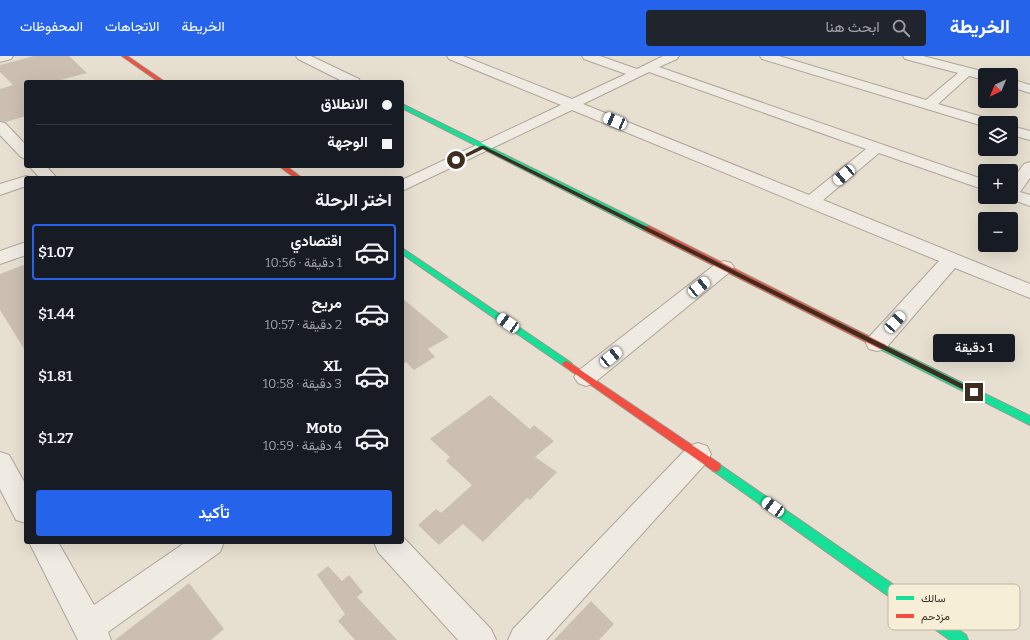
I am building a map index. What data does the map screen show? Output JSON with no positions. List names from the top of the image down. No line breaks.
{"legend":["سالك","مزدحم"],"north":"bottom left","page":{"header":"الخريطة","search":"ابحث هنا","nav":["الخريطة","الاتجاهات","المحفوظات"],"map_buttons":["+","−"],"banner":["الانطلاق","الوجهة"],"heading":"اختر الرحلة","list":[{"name":"اقتصادي","note":"1 دقيقة · 10:56","value":"$1.07"},{"name":"مريح","note":"2 دقيقة · 10:57","value":"$1.44"},{"name":"XL","note":"3 دقيقة · 10:58","value":"$1.81"},{"name":"Moto","note":"4 دقيقة · 10:59","value":"$1.27"}],"bubble":"1 دقيقة","buttons":"تأكيد"}}
